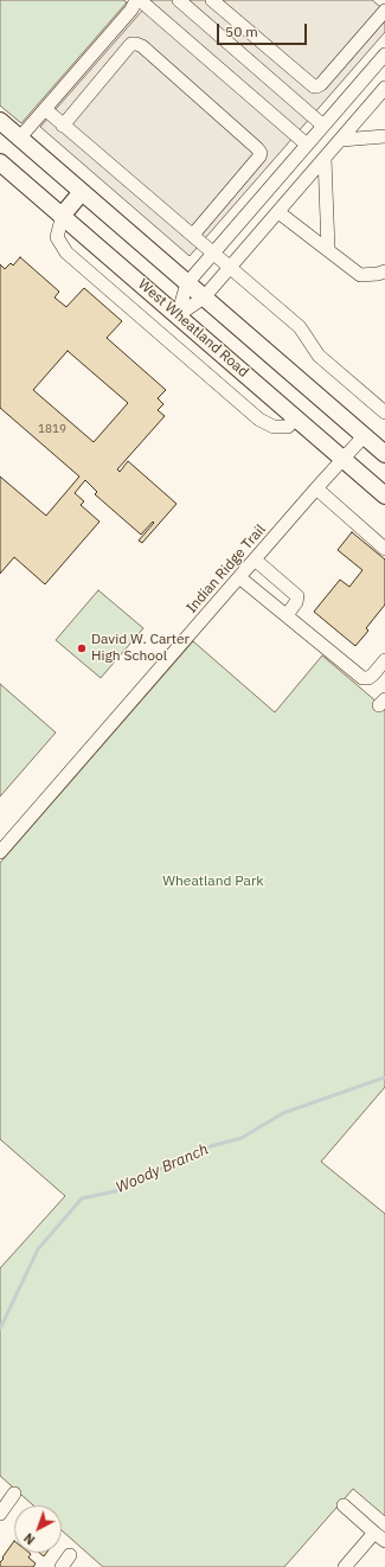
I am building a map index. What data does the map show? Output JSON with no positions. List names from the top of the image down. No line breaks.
{"streets":{"main road":["West Wheatland Road"],"street":["Indian Ridge Trail"]},"crossings":[["West Wheatland Road","Indian Ridge Trail"]],"water":["Woody Branch"],"parks":["Wheatland Park"],"places":["David W. Carter High School"],"house_numbers":["1819"],"scale_bar":"50 m","north":"bottom left"}
